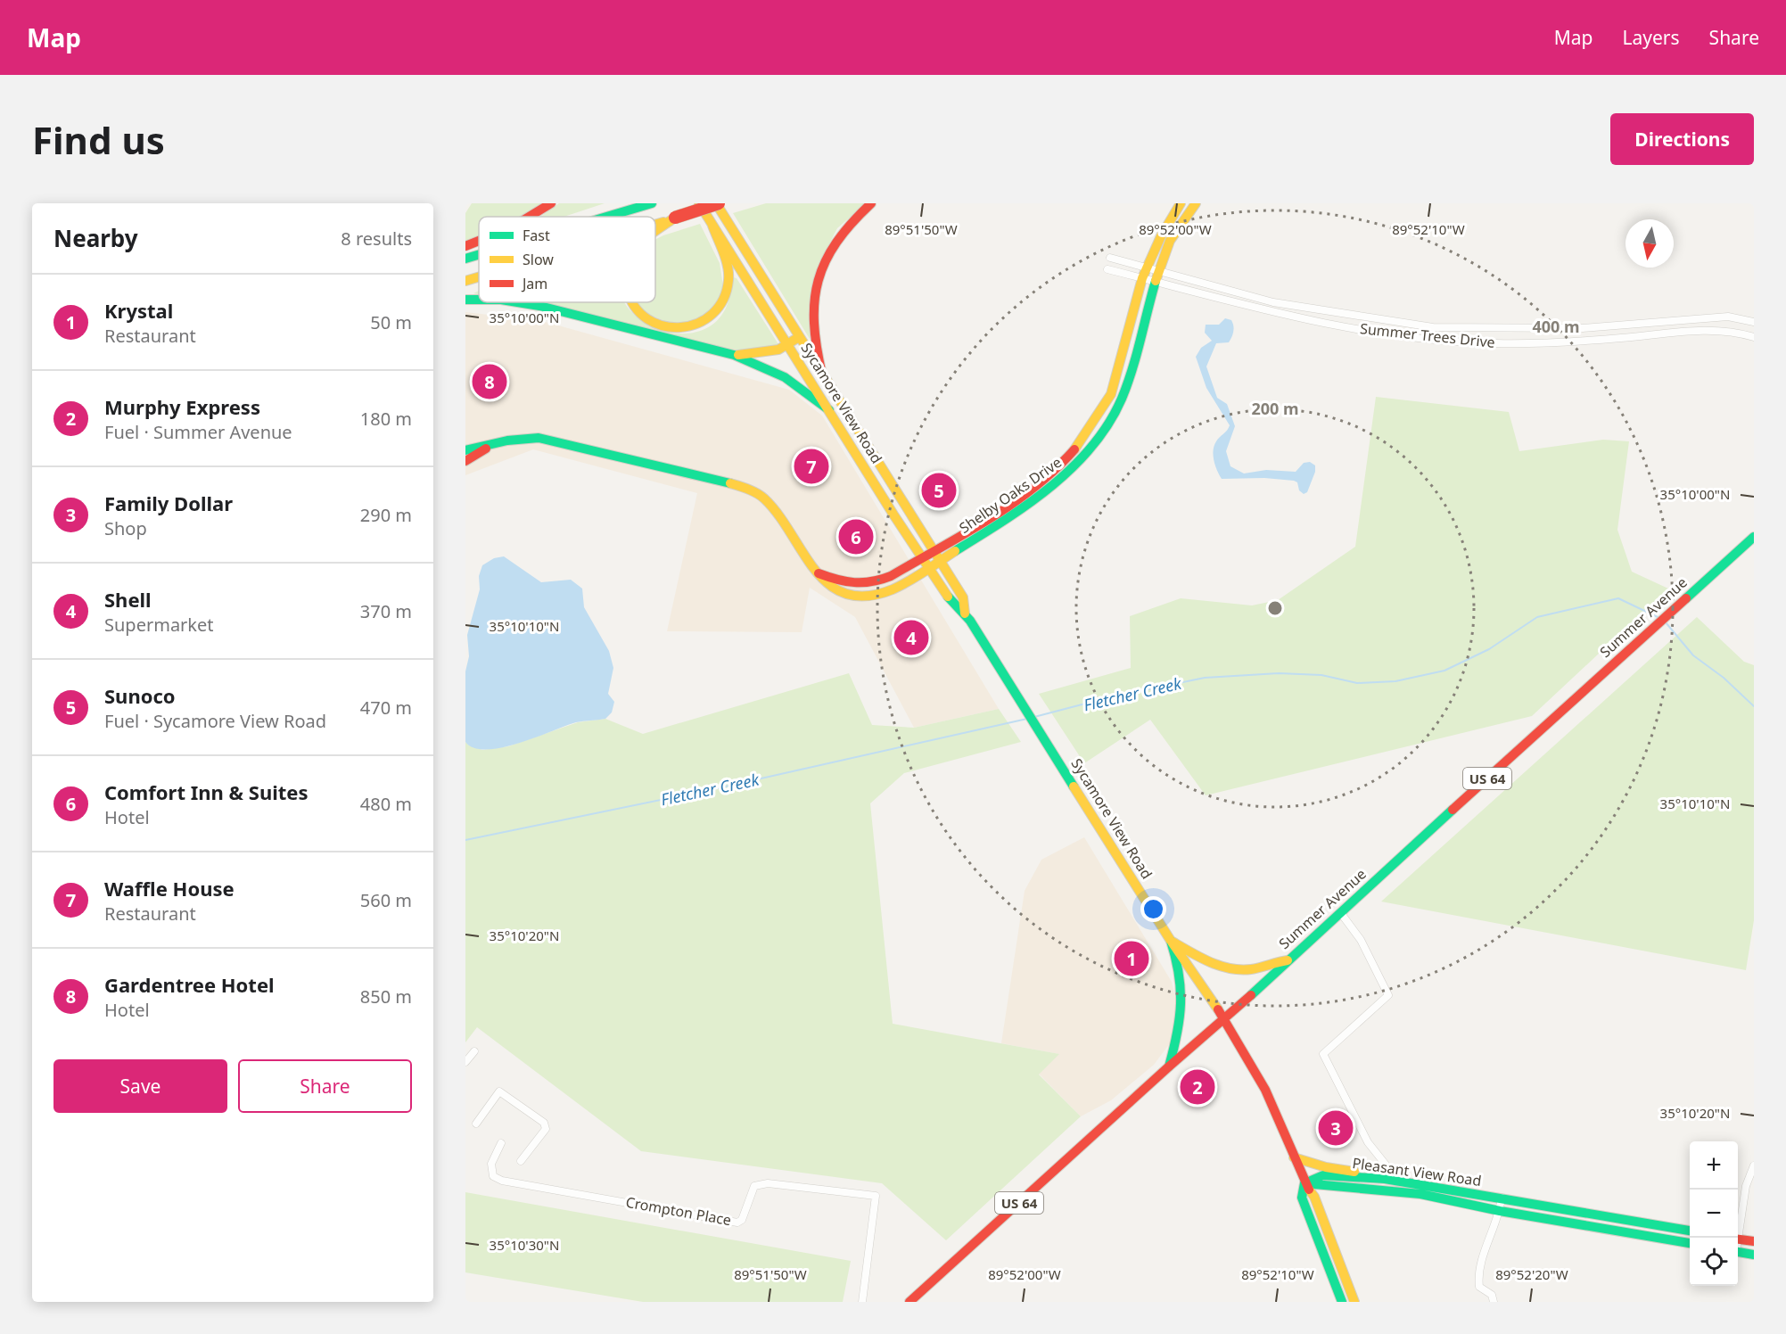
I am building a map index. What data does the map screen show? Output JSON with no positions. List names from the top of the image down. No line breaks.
{"streets":{"main road":["Sycamore View Road","Shelby Oaks Drive","Summer Avenue","US 64","Pleasant View Road"],"street":["Summer Trees Drive","Crompton Place"]},"crossings":[["Summer Trees Drive","Shelby Oaks Drive"],["Sycamore View Road","Shelby Oaks Drive"],["Sycamore View Road","Summer Avenue"],["Sycamore View Road","Pleasant View Road"]],"water":["Fletcher Creek"],"legend":["Fast","Slow","Jam"],"north":"bottom","page":{"header":"Map","nav":["Map","Layers","Share"],"buttons":["Directions",["Save","Share"]],"title":"Find us","heading":["Nearby","8 results"],"list":[{"mark":"1","name":"Krystal","note":"Restaurant","value":"50 m"},{"mark":"2","name":"Murphy Express","note":"Fuel · Summer Avenue","value":"180 m"},{"mark":"3","name":"Family Dollar","note":"Shop","value":"290 m"},{"mark":"4","name":"Shell","note":"Supermarket","value":"370 m"},{"mark":"5","name":"Sunoco","note":"Fuel · Sycamore View Road","value":"470 m"},{"mark":"6","name":"Comfort Inn & Suites","note":"Hotel","value":"480 m"},{"mark":"7","name":"Waffle House","note":"Restaurant","value":"560 m"},{"mark":"8","name":"Gardentree Hotel","note":"Hotel","value":"850 m"}],"pins":["8","7","5","6","4","1","2","3"],"map_buttons":["+","−"]},"coordinates":["89°51'50\"W","89°52'00\"W","89°52'10\"W","35°10'00\"N","35°10'10\"N","35°10'20\"N","35°10'30\"N","89°52'20\"W"],"rings":["400 m","200 m"]}
